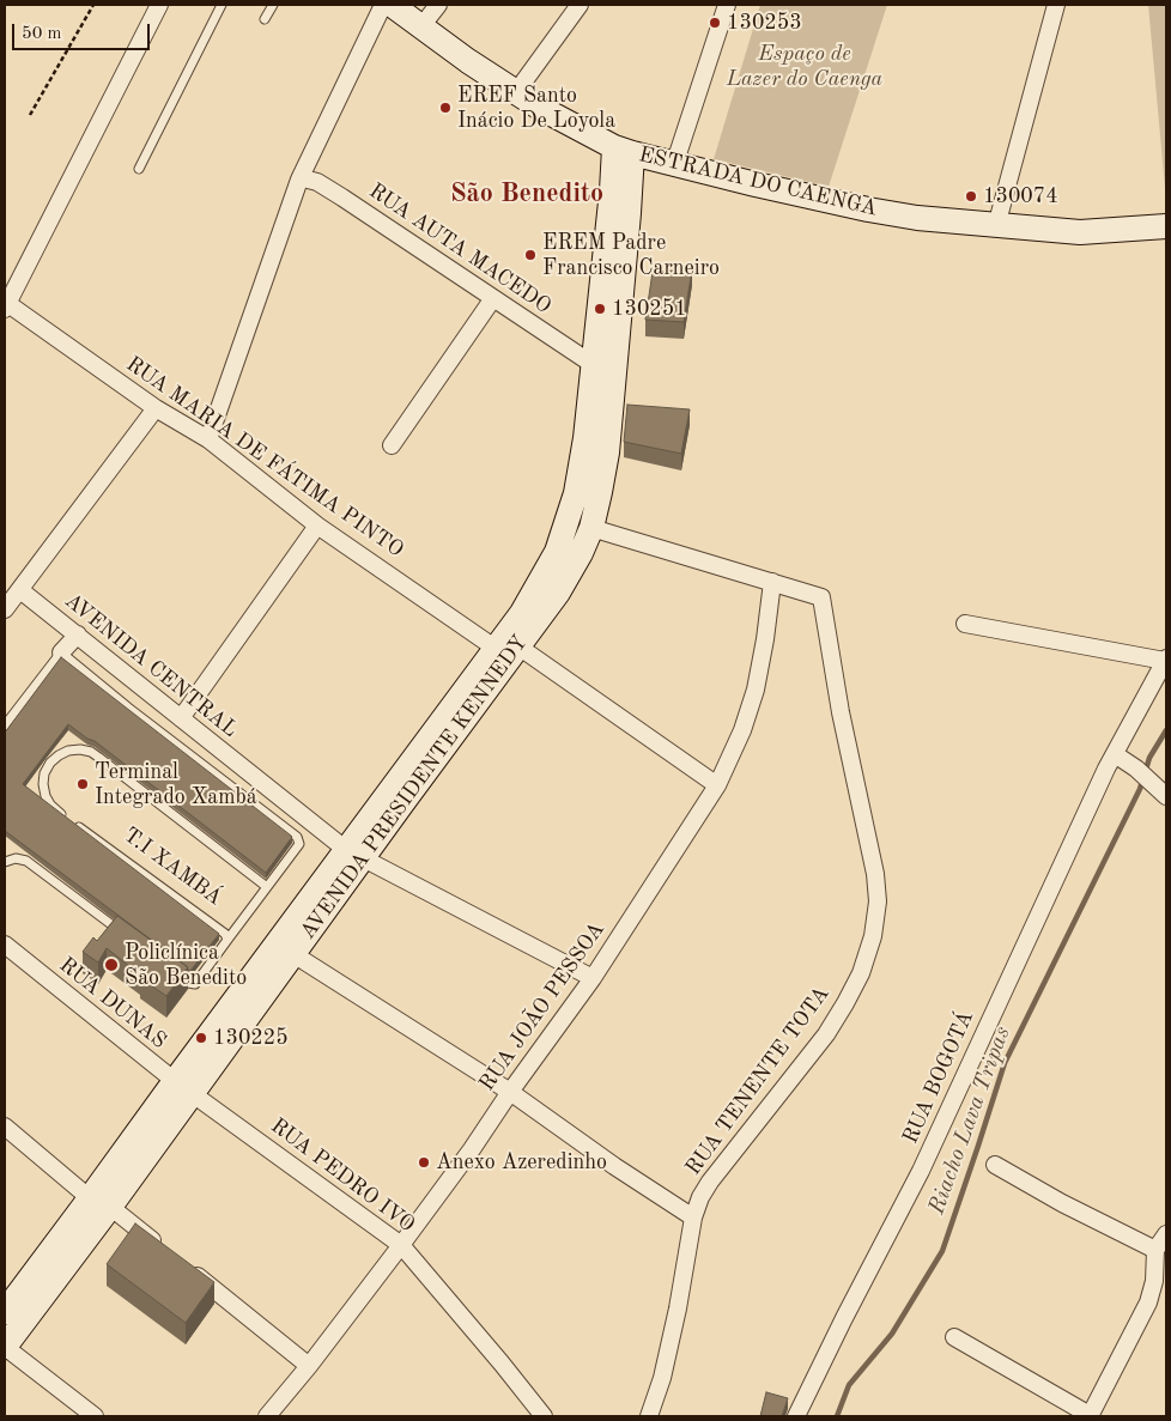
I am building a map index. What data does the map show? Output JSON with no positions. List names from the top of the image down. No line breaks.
{"streets":{"main road":["ESTRADA DO CAENGA","AVENIDA PRESIDENTE KENNEDY"],"street":["RUA AUTA MACEDO","RUA MARIA DE FÁTIMA PINTO","AVENIDA CENTRAL","RUA DUNAS","RUA JOÃO PESSOA","RUA BOGOTÁ","RUA TENENTE TOTA","RUA PEDRO IVO"],"lane":["T.I XAMBÁ"]},"crossings":[["ESTRADA DO CAENGA","AVENIDA PRESIDENTE KENNEDY"],["RUA AUTA MACEDO","AVENIDA PRESIDENTE KENNEDY"],["RUA MARIA DE FÁTIMA PINTO","AVENIDA PRESIDENTE KENNEDY"],["RUA MARIA DE FÁTIMA PINTO","RUA JOÃO PESSOA"],["AVENIDA CENTRAL","AVENIDA PRESIDENTE KENNEDY"],["AVENIDA CENTRAL","RUA JOÃO PESSOA"],["AVENIDA PRESIDENTE KENNEDY","RUA DUNAS"],["AVENIDA PRESIDENTE KENNEDY","RUA PEDRO IVO"],["RUA DUNAS","RUA PEDRO IVO"],["RUA JOÃO PESSOA","RUA TENENTE TOTA"],["RUA JOÃO PESSOA","RUA PEDRO IVO"]],"districts":["São Benedito"],"water":["Riacho Lava Tripas"],"parks":["Espaço de Lazer do Caenga"],"places":["130253","EREF Santo Inácio De Loyola","130074","EREM Padre Francisco Carneiro","130251","Terminal Integrado Xambá","Policlínica São Benedito","130225","Anexo Azeredinho"],"scale_bar":"50 m"}
